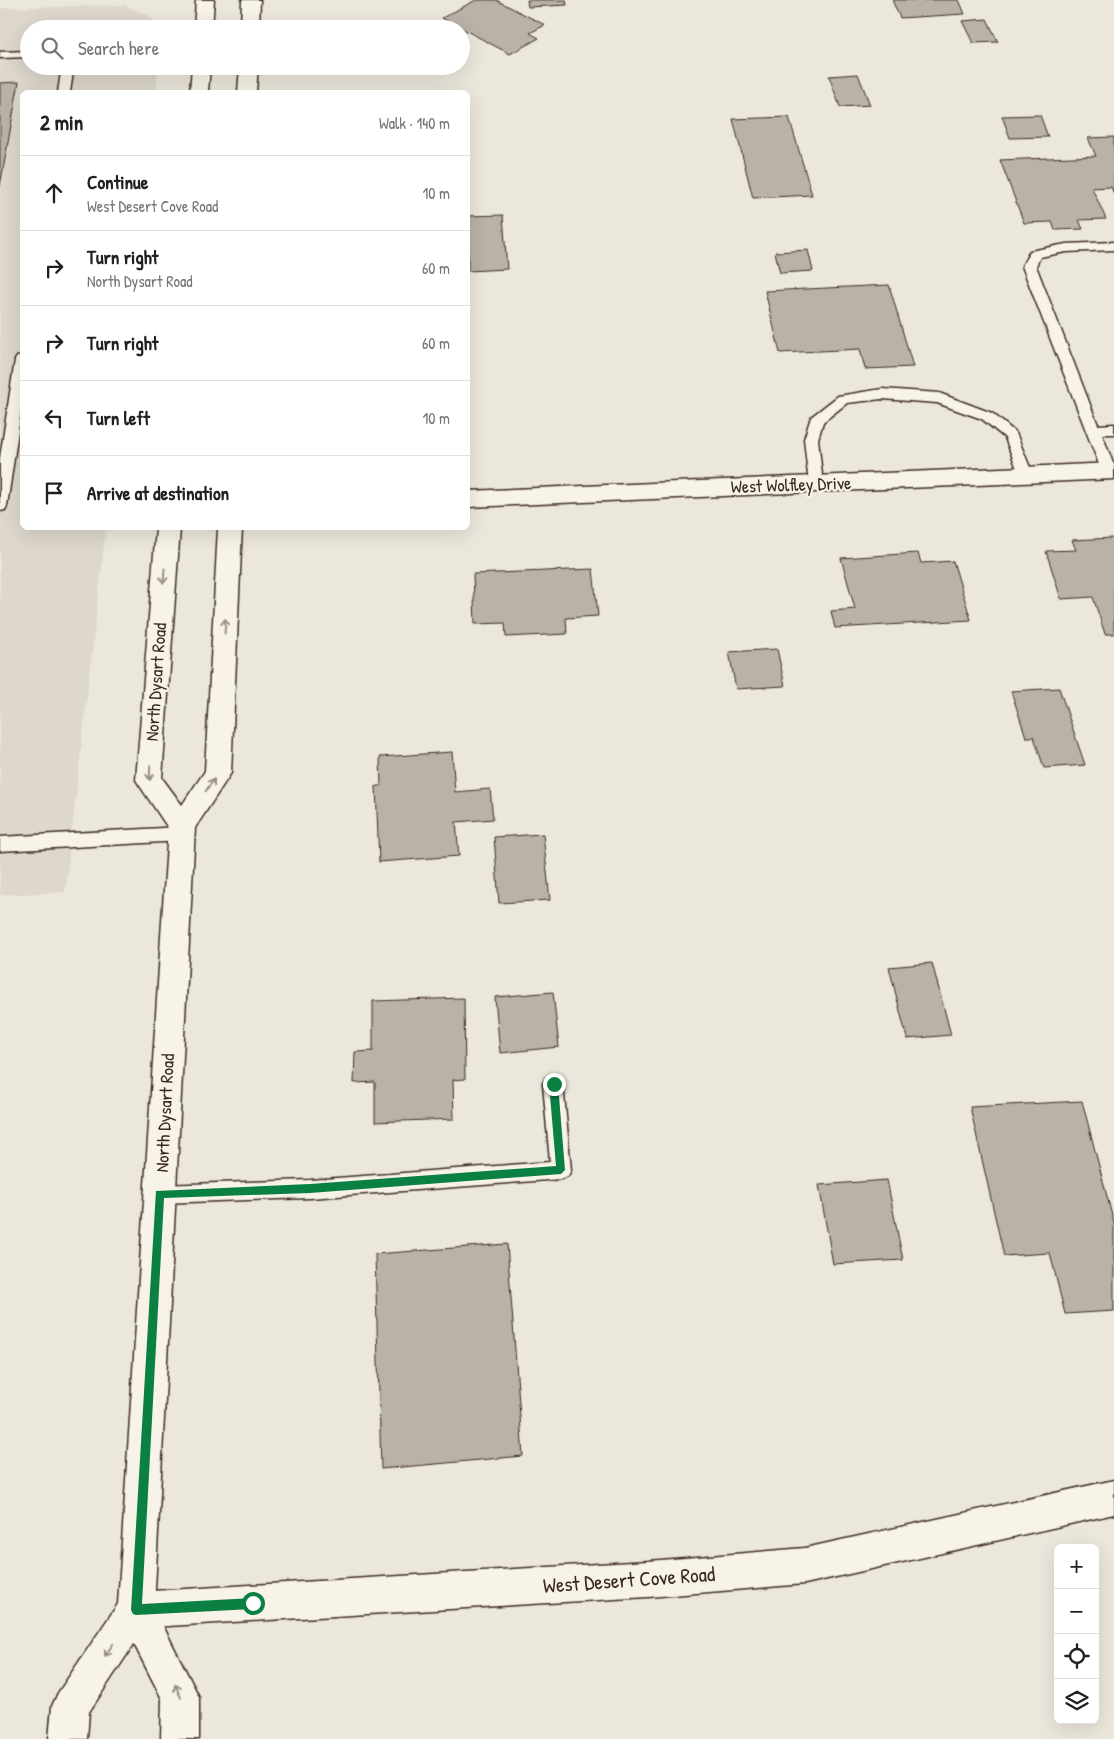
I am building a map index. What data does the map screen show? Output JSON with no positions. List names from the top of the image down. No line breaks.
{"streets":{"main road":["West Wolfley Drive","North Dysart Road","West Desert Cove Road"]},"crossings":[["North Dysart Road","West Desert Cove Road"]],"page":{"search":"Search here","heading":["2 min","Walk · 140 m"],"list":[["Continue","West Desert Cove Road","10 m"],["Turn right","North Dysart Road","60 m"],["Turn right","60 m"],["Turn left","10 m"],"Arrive at destination"],"map_buttons":["+","−"]}}
